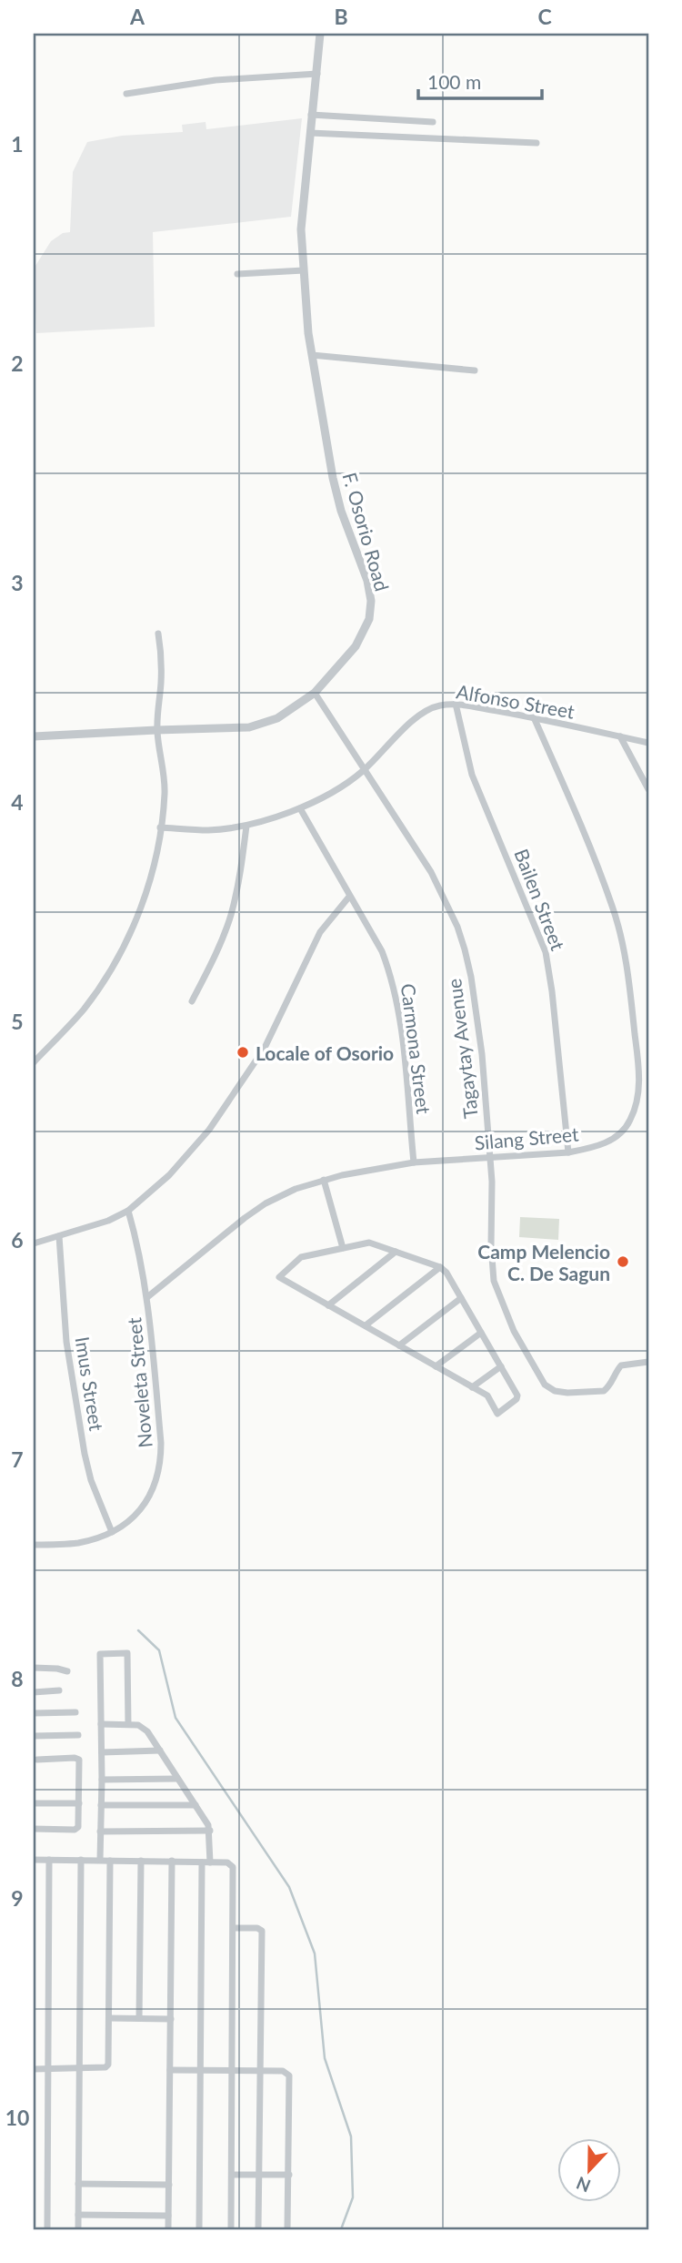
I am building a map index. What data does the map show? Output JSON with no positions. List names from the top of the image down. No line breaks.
{"streets":{"street":["F. Osorio Road","Alfonso Street","Bailen Street","Carmona Street","Tagaytay Avenue","Silang Street","Noveleta Street","Imus Street"]},"crossings":[["F. Osorio Road","Tagaytay Avenue"],["Alfonso Street","Bailen Street"],["Alfonso Street","Carmona Street"],["Alfonso Street","Tagaytay Avenue"],["Alfonso Street","Silang Street"],["Bailen Street","Silang Street"],["Carmona Street","Silang Street"],["Tagaytay Avenue","Silang Street"],["Silang Street","Noveleta Street"],["Noveleta Street","Imus Street"]],"places":["Locale of Osorio","Camp Melencio C. De Sagun"],"scale_bar":"100 m","north":"bottom","grid":{"columns":["A","B","C"],"rows":["1","2","3","4","5","6","7","8","9","10"]}}
